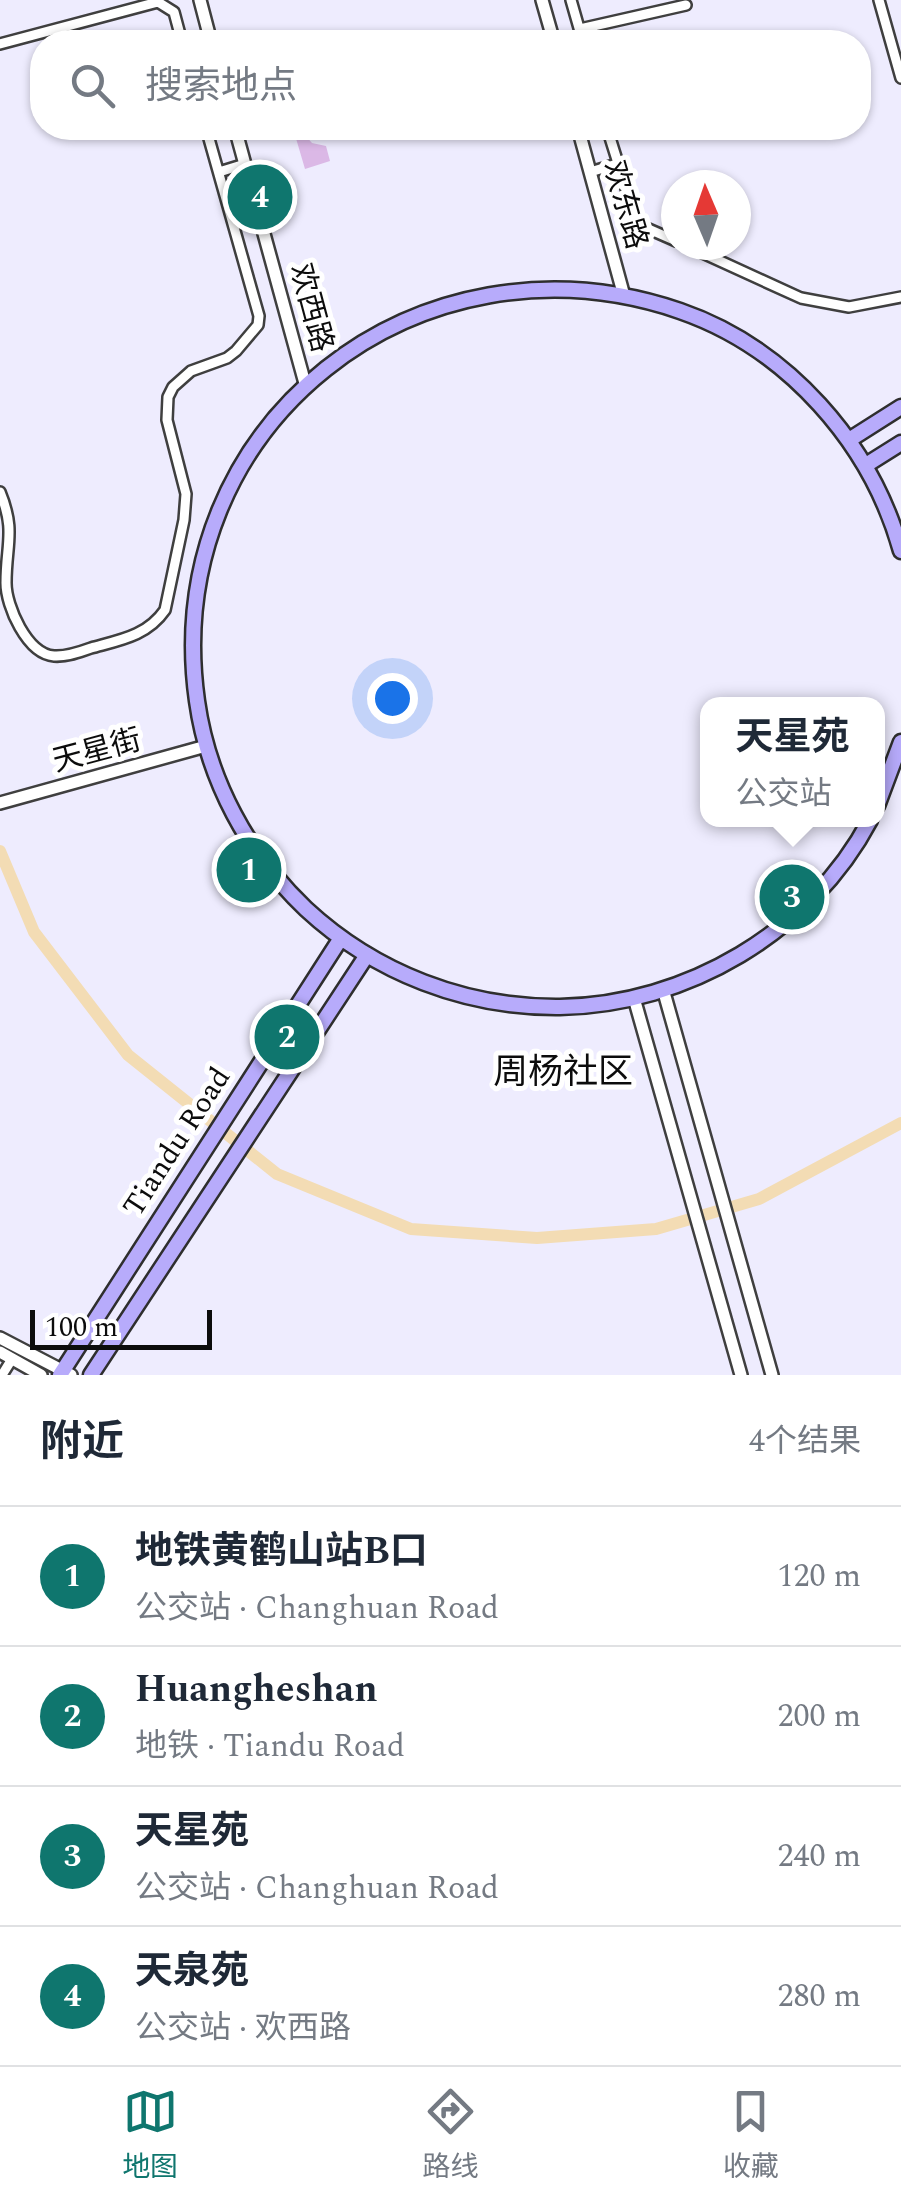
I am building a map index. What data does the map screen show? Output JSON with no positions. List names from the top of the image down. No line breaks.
{"streets":{"main road":["Tiandu Road"],"street":["欢东路","欢西路","天星街"]},"districts":["周杨社区"],"scale_bar":"100 m","north":"top","page":{"search":"搜索地点","pins":["4","1","3","2"],"popup":["天星苑","公交站"],"scale":"100 m","heading":["附近","4个结果"],"list":[{"mark":"1","name":"地铁黄鹤山站B口","note":"公交站 · Changhuan Road","value":"120 m"},{"mark":"2","name":"Huangheshan","note":"地铁 · Tiandu Road","value":"200 m"},{"mark":"3","name":"天星苑","note":"公交站 · Changhuan Road","value":"240 m"},{"mark":"4","name":"天泉苑","note":"公交站 · 欢西路","value":"280 m"}],"nav":["地图","路线","收藏"]}}
